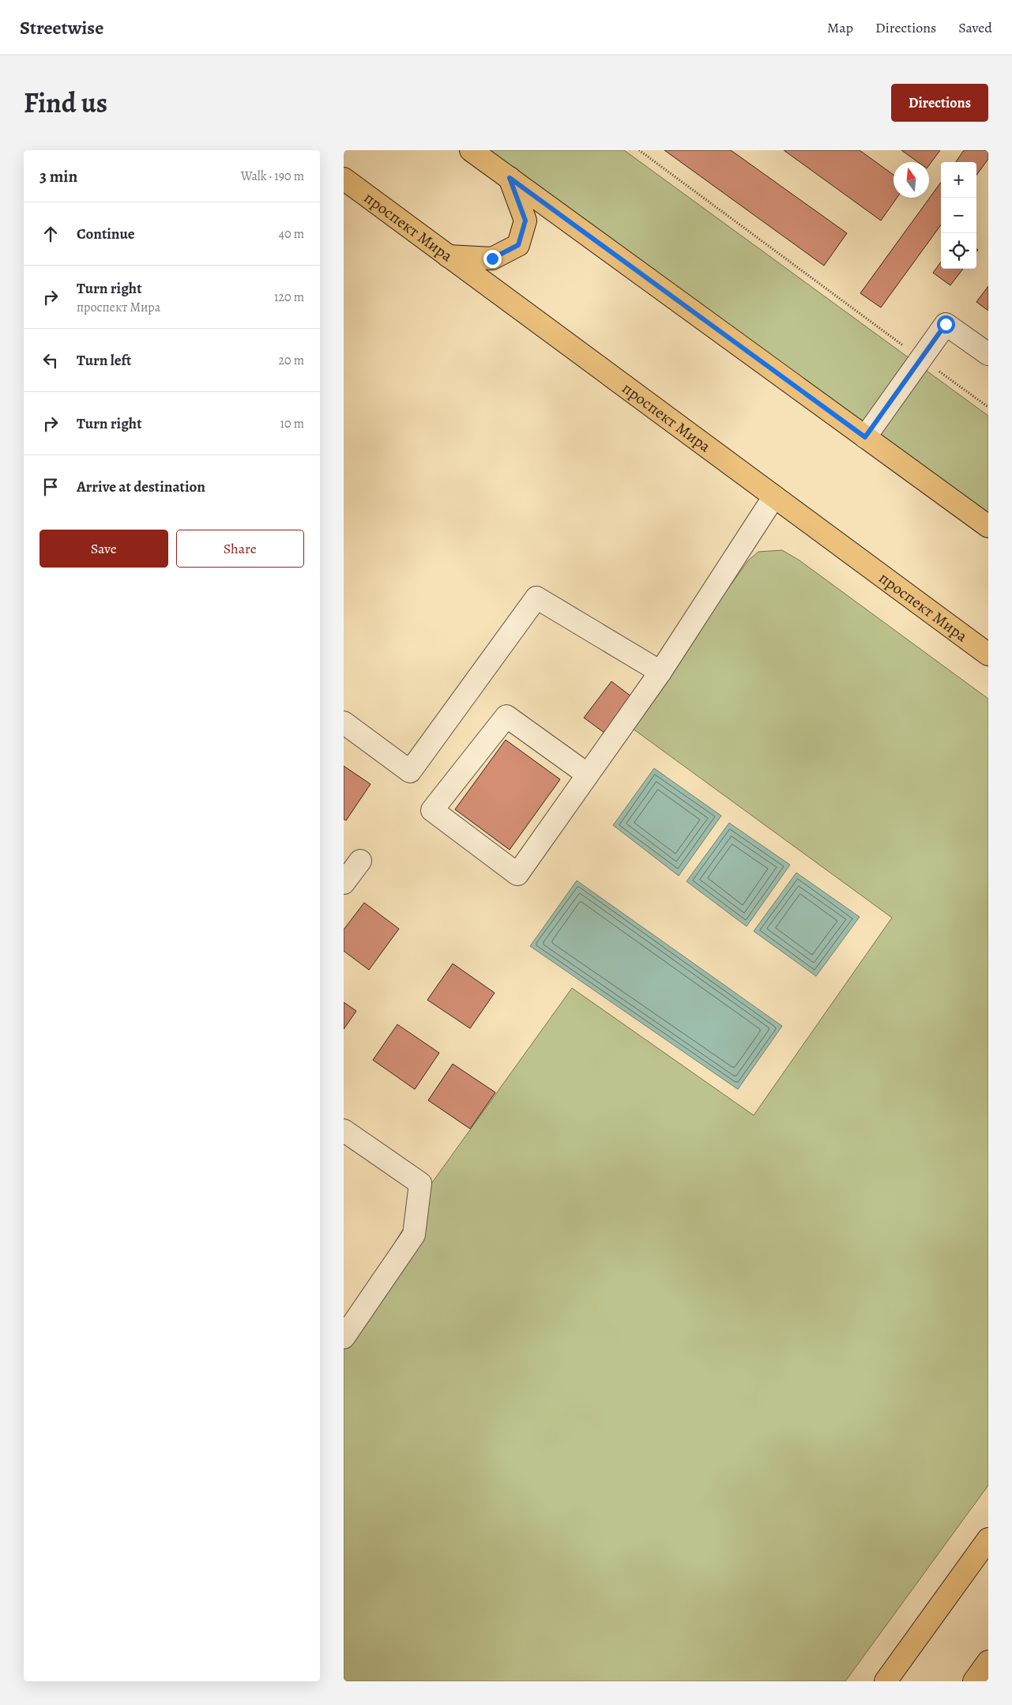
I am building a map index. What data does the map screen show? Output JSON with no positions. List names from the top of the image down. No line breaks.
{"streets":{"main road":["проспект Мира"]},"north":"top","page":{"header":"Streetwise","nav":["Map","Directions","Saved"],"title":"Find us","buttons":["Directions",["Save","Share"]],"heading":["3 min","Walk · 190 m"],"map_buttons":["+","−"],"list":[["Continue","40 m"],["Turn right","проспект Мира","120 m"],["Turn left","20 m"],["Turn right","10 m"],"Arrive at destination"]}}
